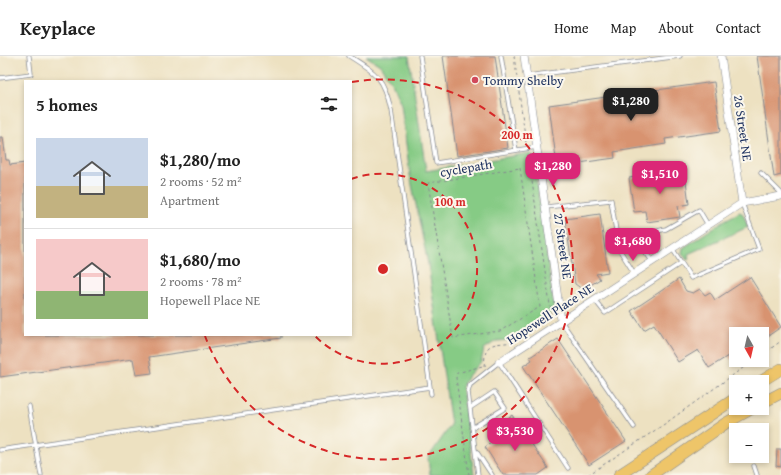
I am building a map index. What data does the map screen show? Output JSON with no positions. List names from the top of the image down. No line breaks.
{"streets":{"street":["26 Street NE","27 Street NE","Hopewell Place NE"],"path":["cyclepath"]},"crossings":[["26 Street NE","Hopewell Place NE"],["27 Street NE","Hopewell Place NE"]],"places":["Tommy Shelby"],"north":"bottom","page":{"header":"Keyplace","nav":["Home","Map","About","Contact"],"heading":"5 homes","price":["$1,280","$1,280","$1,510","$1,680","$3,530"],"list":[{"name":"$1,280/mo","note":"2 rooms · 52 m² · Apartment"},{"name":"$1,680/mo","note":"2 rooms · 78 m² · Hopewell Place NE"}],"map_buttons":["+","−"]},"rings":["200 m","100 m"]}
